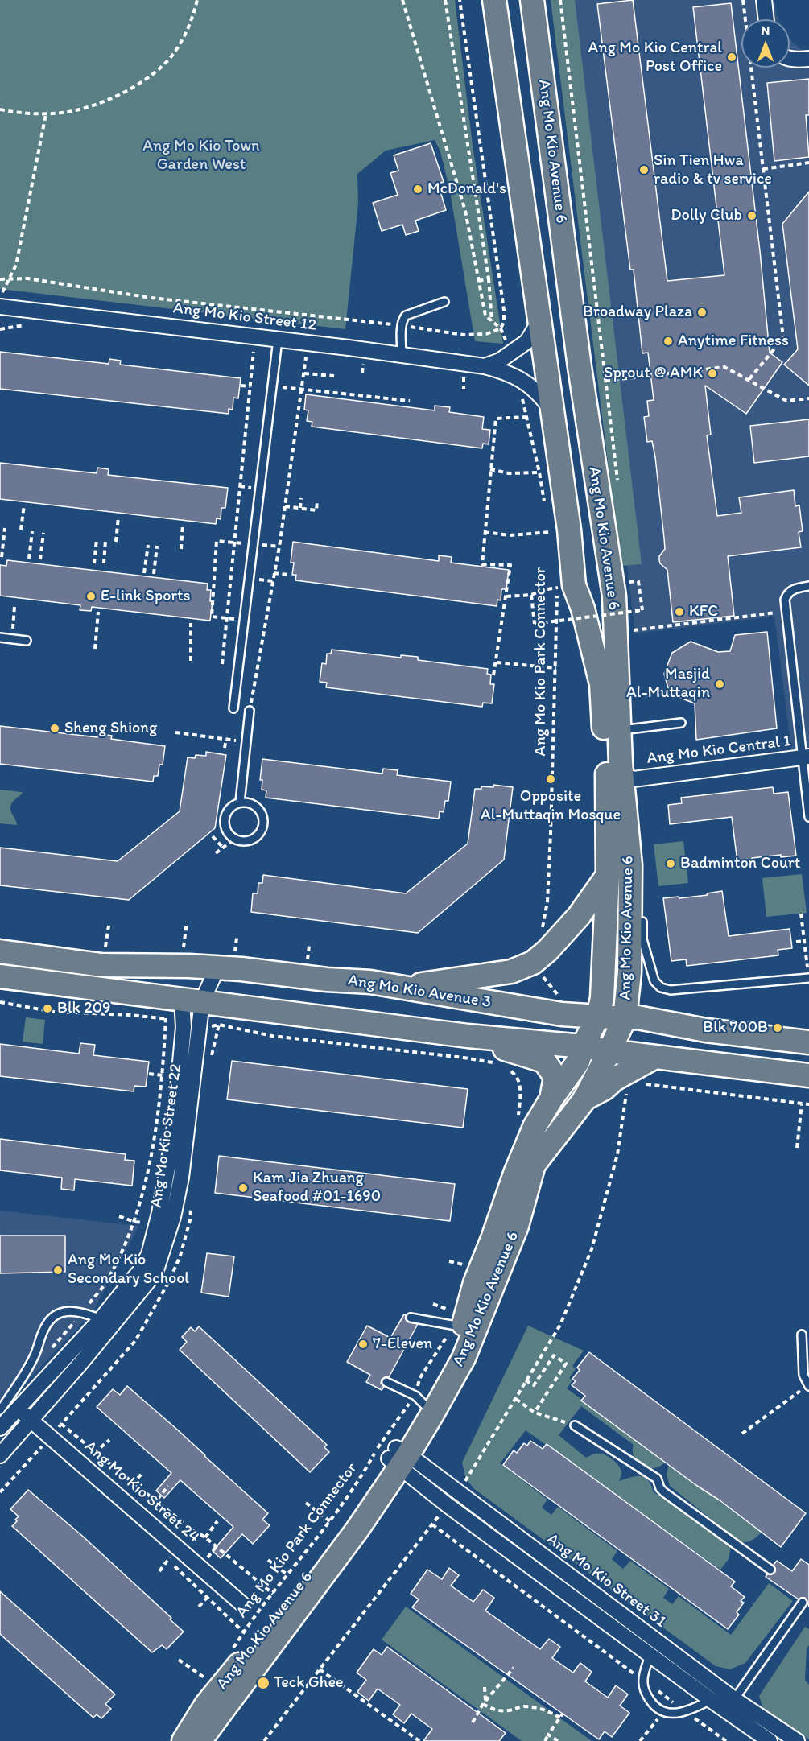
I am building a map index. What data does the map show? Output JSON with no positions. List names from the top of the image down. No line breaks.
{"streets":{"main road":["Ang Mo Kio Avenue 6","Ang Mo Kio Avenue 3"],"street":["Ang Mo Kio Street 12","Ang Mo Kio Central 1","Ang Mo Kio Street 22","Ang Mo Kio Street 24","Ang Mo Kio Street 31"],"path":["Ang Mo Kio Park Connector"]},"crossings":[["Ang Mo Kio Avenue 6","Ang Mo Kio Street 12"],["Ang Mo Kio Avenue 6","Ang Mo Kio Park Connector"],["Ang Mo Kio Avenue 6","Ang Mo Kio Central 1"],["Ang Mo Kio Avenue 6","Ang Mo Kio Avenue 3"],["Ang Mo Kio Avenue 6","Ang Mo Kio Street 31"],["Ang Mo Kio Avenue 3","Ang Mo Kio Street 22"],["Ang Mo Kio Street 22","Ang Mo Kio Street 24"]],"parks":["Ang Mo Kio Town Garden West"],"places":["Ang Mo Kio Central Post Office","Sin Tien Hwa radio & tv service","McDonald's","Dolly Club","Broadway Plaza","Anytime Fitness","Sprout @ AMK","E-link Sports","KFC","Masjid Al-Muttaqin","Sheng Shiong","Opposite Al-Muttaqin Mosque","Badminton Court","Blk 209","Blk 700B","Kam Jia Zhuang Seafood #01-1690","Ang Mo Kio Secondary School","7-Eleven","Teck Ghee"],"north":"top"}
